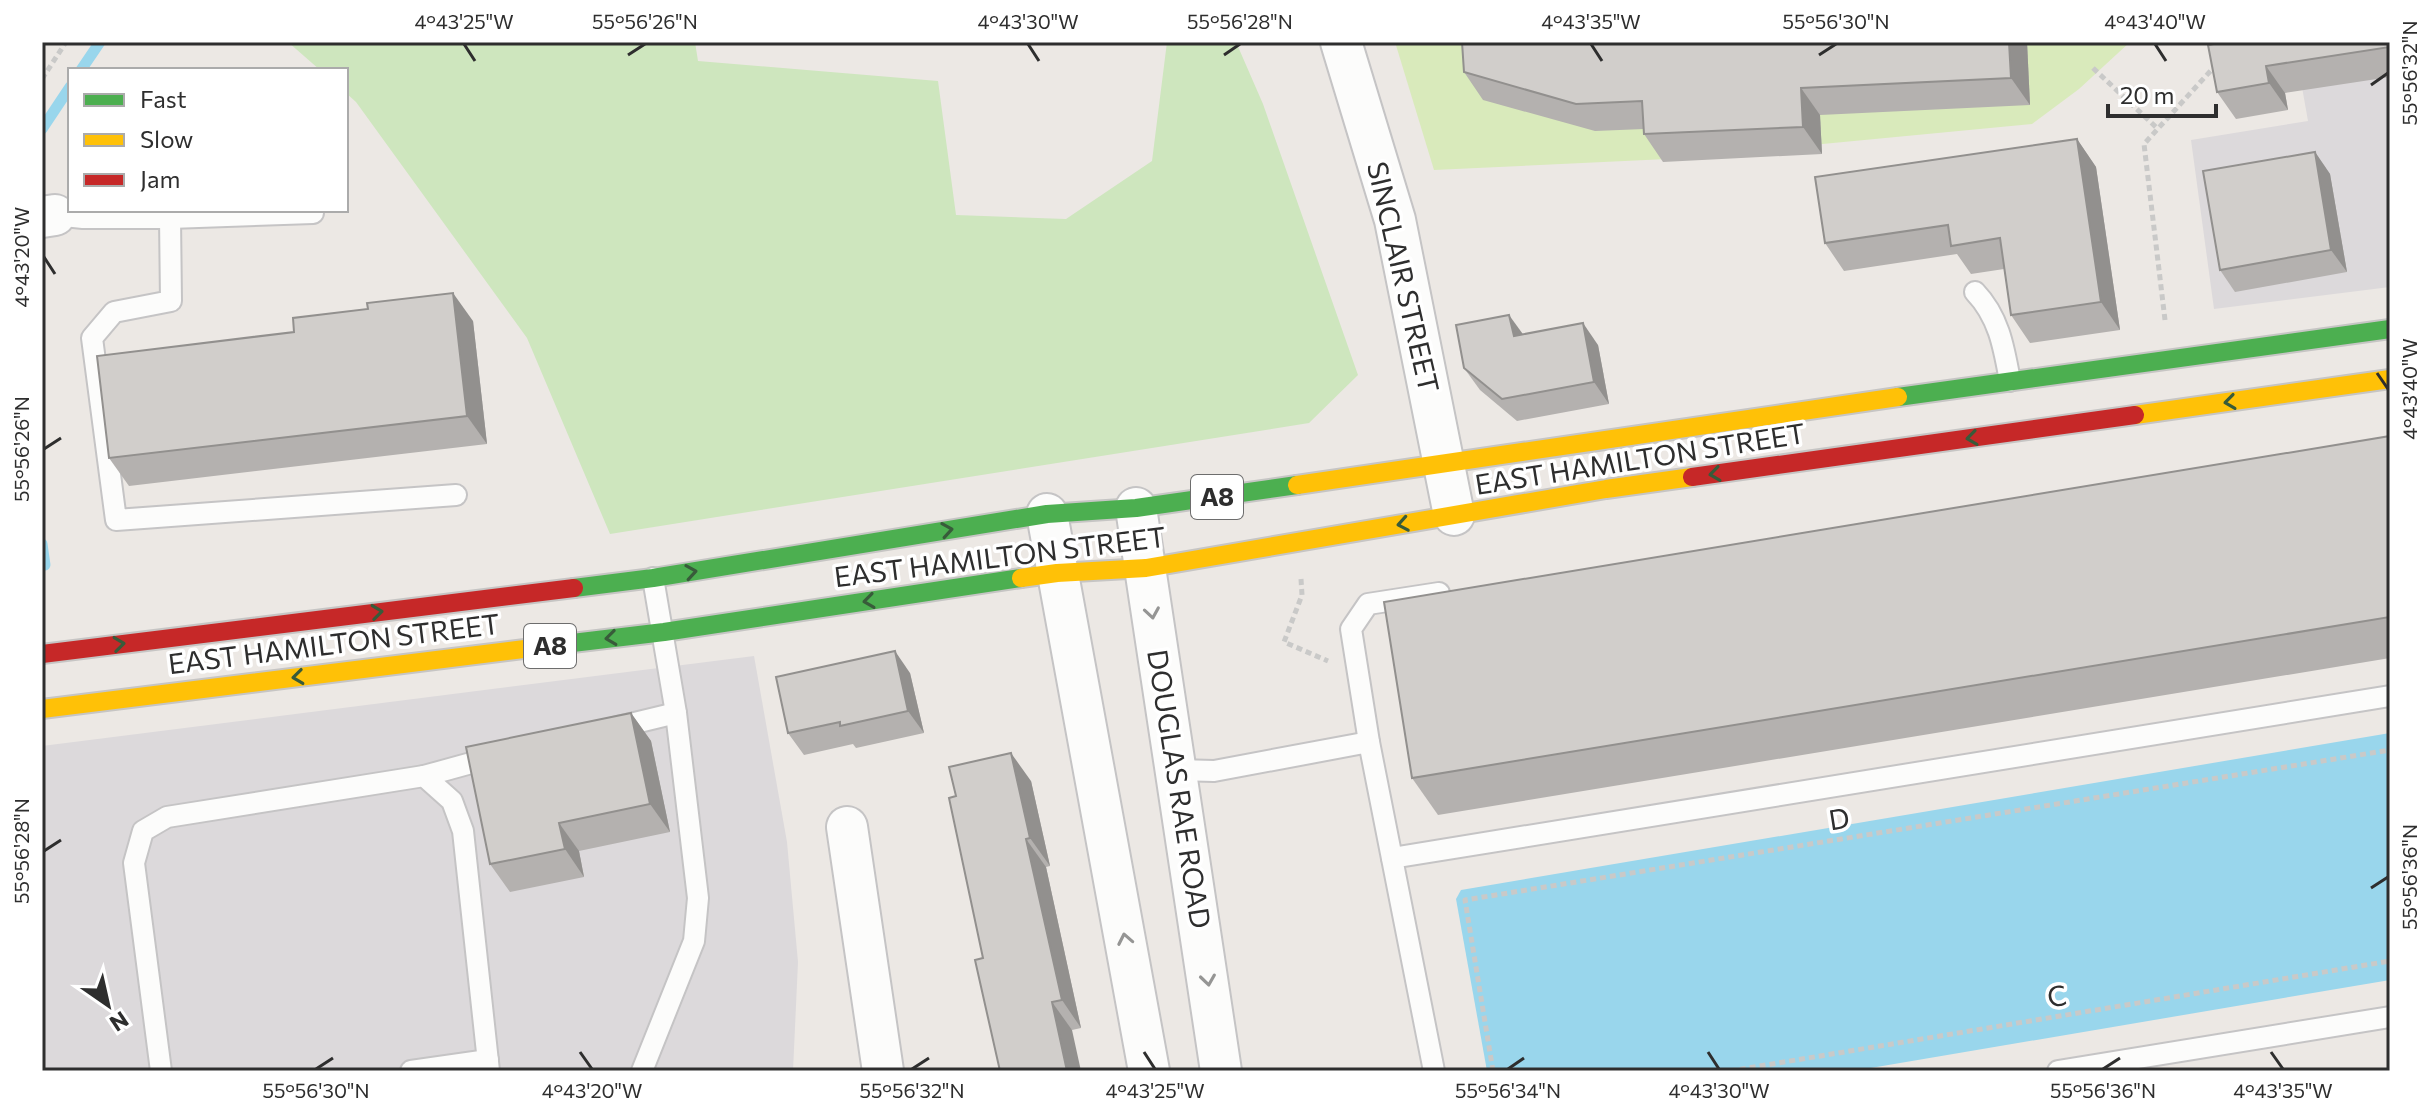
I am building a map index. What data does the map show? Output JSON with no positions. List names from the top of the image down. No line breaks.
{"streets":{"highway":["EAST HAMILTON STREET","A8"],"street":["SINCLAIR STREET","DOUGLAS RAE ROAD"],"path":["D","C"]},"crossings":[["SINCLAIR STREET","EAST HAMILTON STREET"],["EAST HAMILTON STREET","DOUGLAS RAE ROAD"]],"legend":["Fast","Slow","Jam"],"scale_bar":"20 m","north":"bottom right","coordinates":["4°43'25\"W","55°56'26\"N","4°43'30\"W","55°56'28\"N","4°43'35\"W","55°56'30\"N","4°43'40\"W","55°56'32\"N","4°43'20\"W","55°56'36\"N","55°56'34\"N"]}
